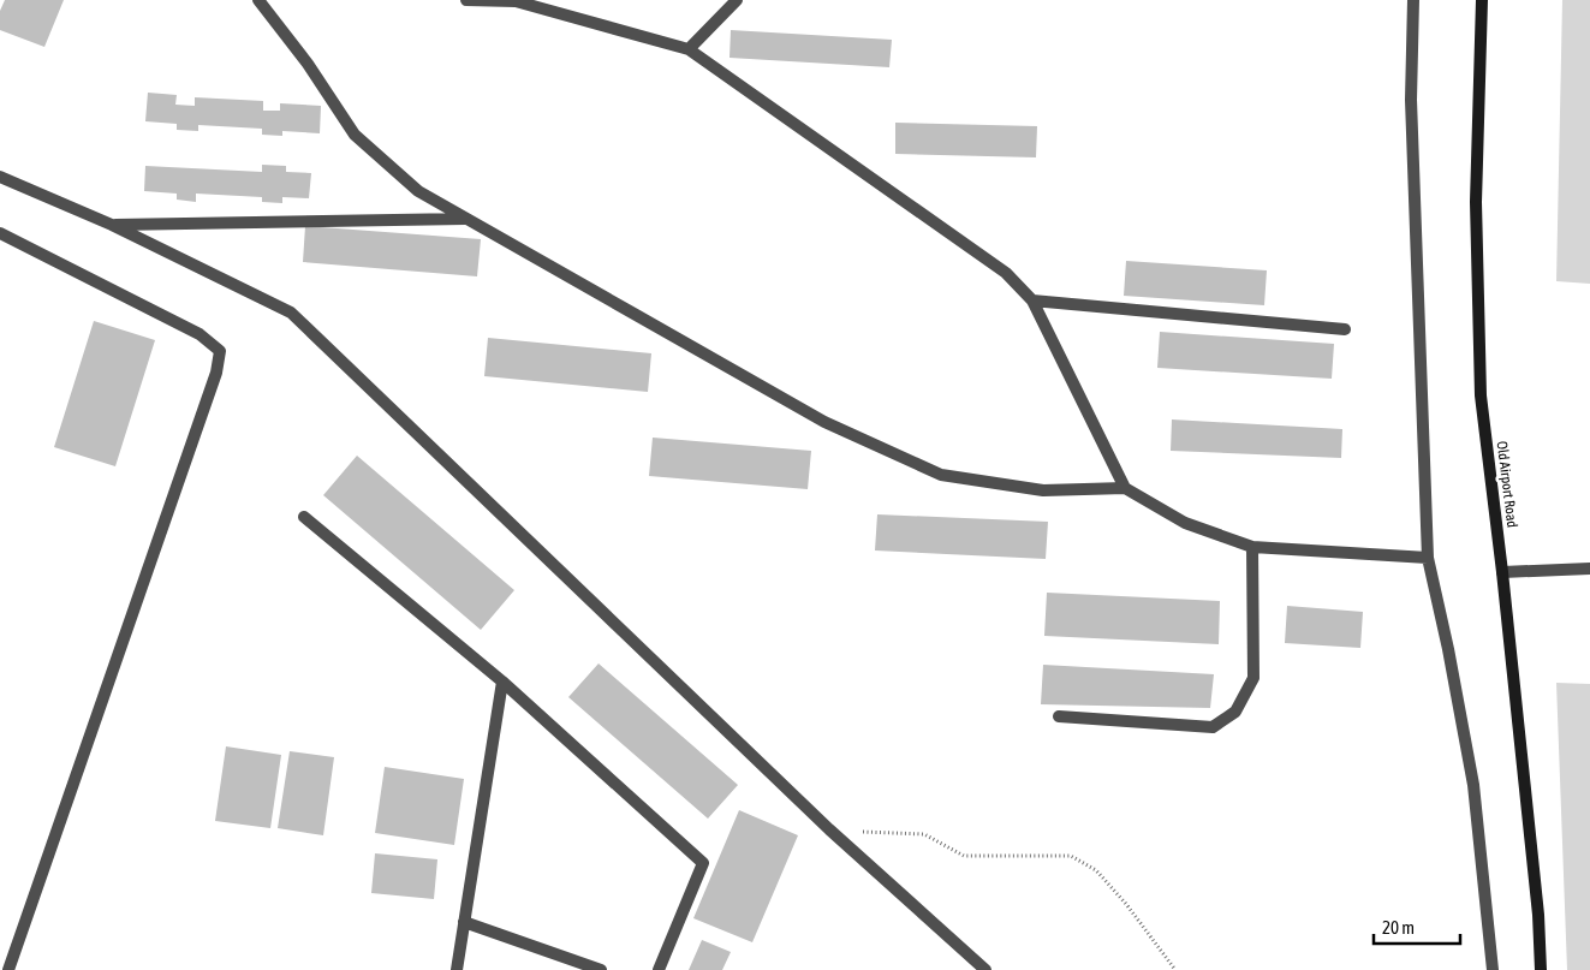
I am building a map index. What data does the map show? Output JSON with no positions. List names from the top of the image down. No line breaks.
{"streets":{"main road":["Old Airport Road"]},"scale_bar":"20 m"}
